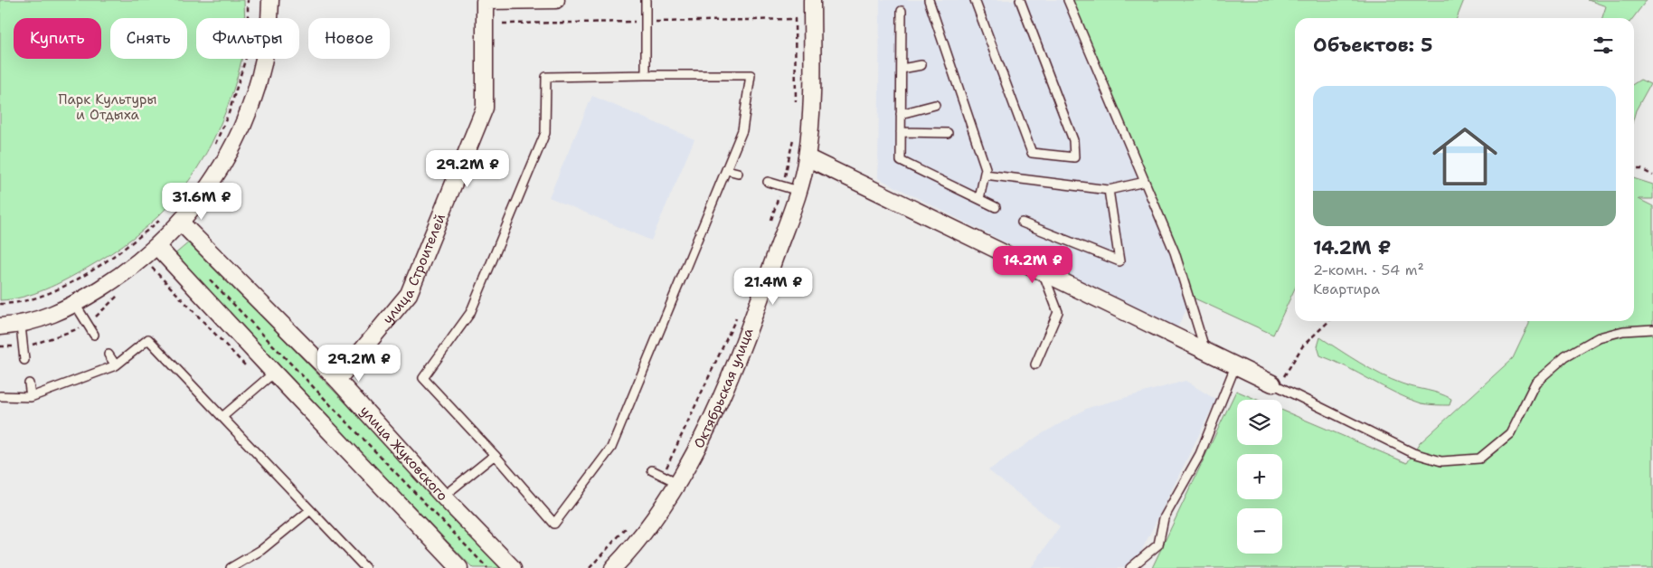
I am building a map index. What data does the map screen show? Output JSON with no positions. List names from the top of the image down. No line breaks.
{"streets":{"street":["улица Строителей","Октябрьская улица","улица Жуковского"]},"crossings":[["улица Строителей","улица Жуковского"]],"parks":["Парк Культуры и Отдыха"],"page":{"chip":["Купить","Снять","Фильтры","Новое"],"heading":"Объектов: 5","list":[{"name":"14.2M ₽","note":"2-комн. · 54 m² · Квартира"}],"price":["29.2M ₽","31.6M ₽","14.2M ₽","21.4M ₽","29.2M ₽"],"map_buttons":["+","−"]}}
